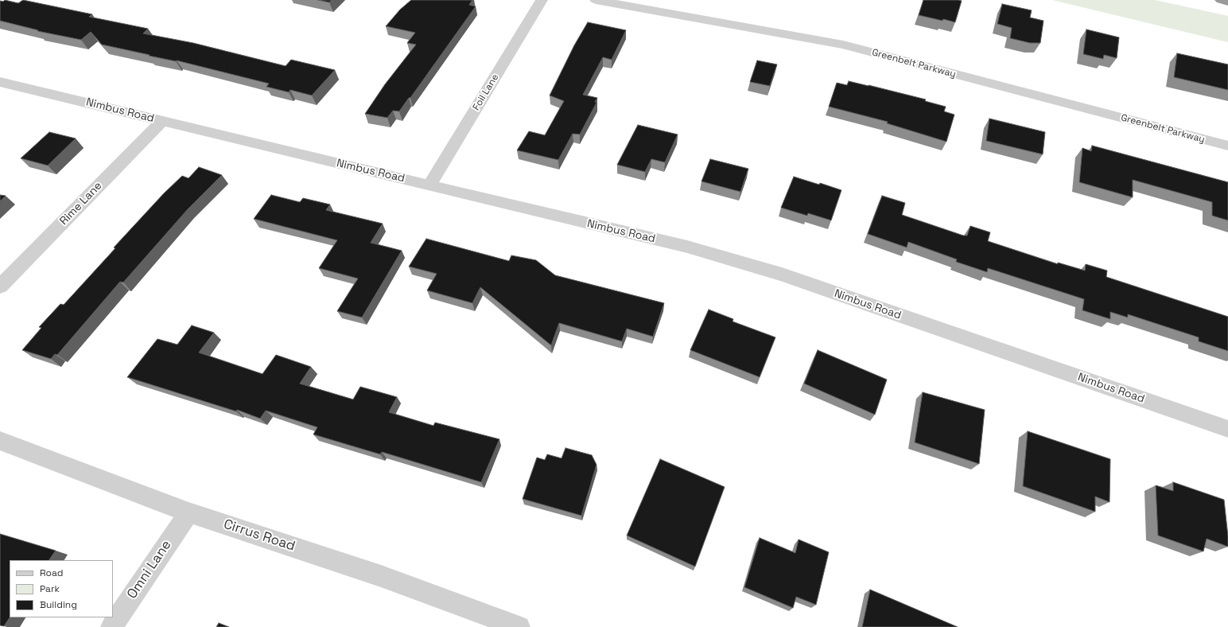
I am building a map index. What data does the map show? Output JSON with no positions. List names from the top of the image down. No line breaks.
{"streets":{"street":["Greenbelt Parkway","Foil Lane","Nimbus Road","Rime Lane","Cirrus Road","Omni Lane"]},"crossings":[["Foil Lane","Nimbus Road"],["Nimbus Road","Rime Lane"],["Cirrus Road","Omni Lane"]],"legend":["Road","Park","Building"]}
